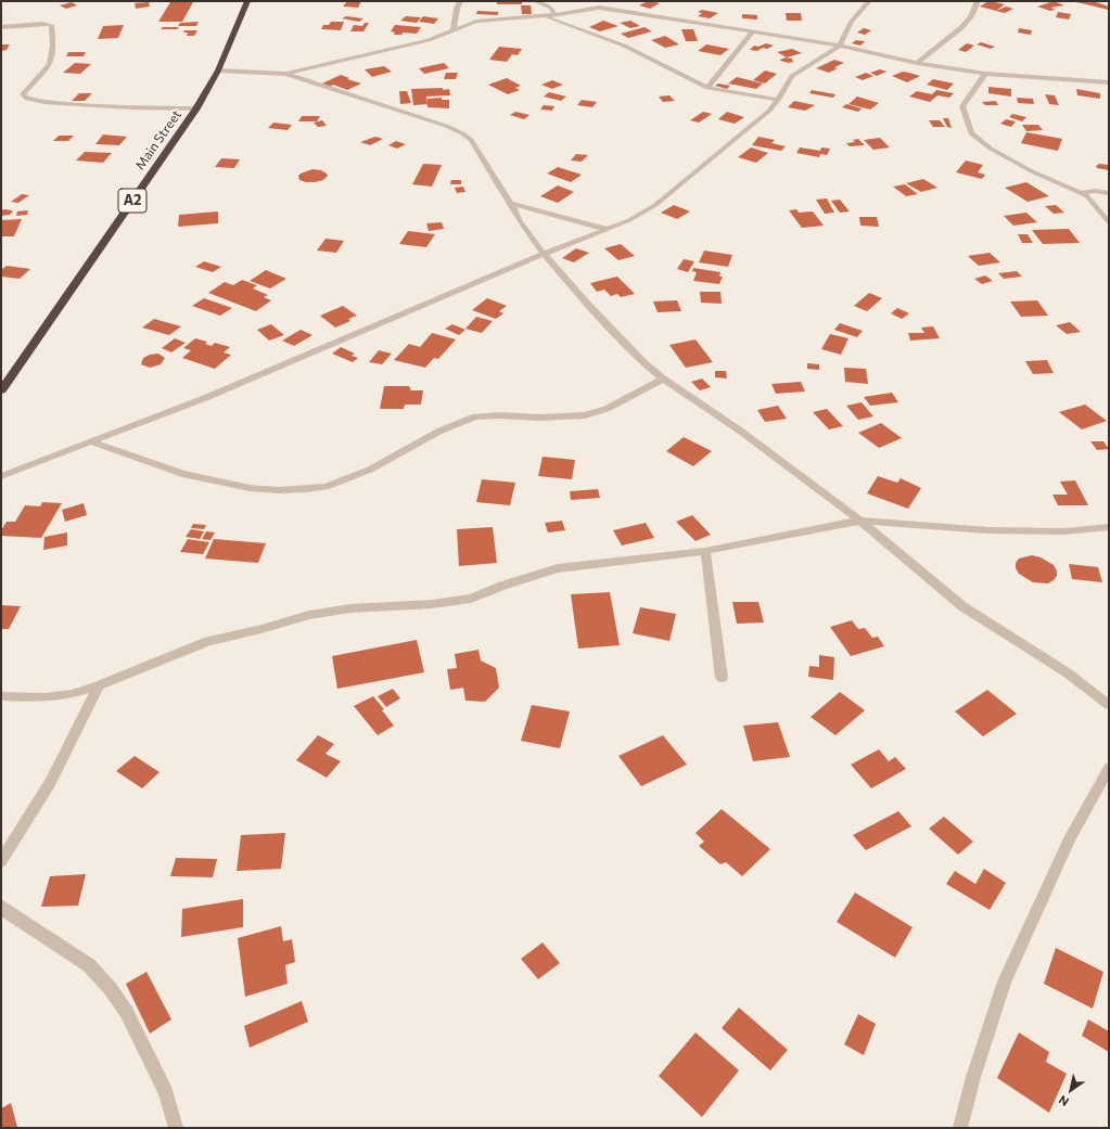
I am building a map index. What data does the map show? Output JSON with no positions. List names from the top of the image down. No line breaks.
{"streets":{"highway":["Main Street","A2"]},"north":"bottom left"}
